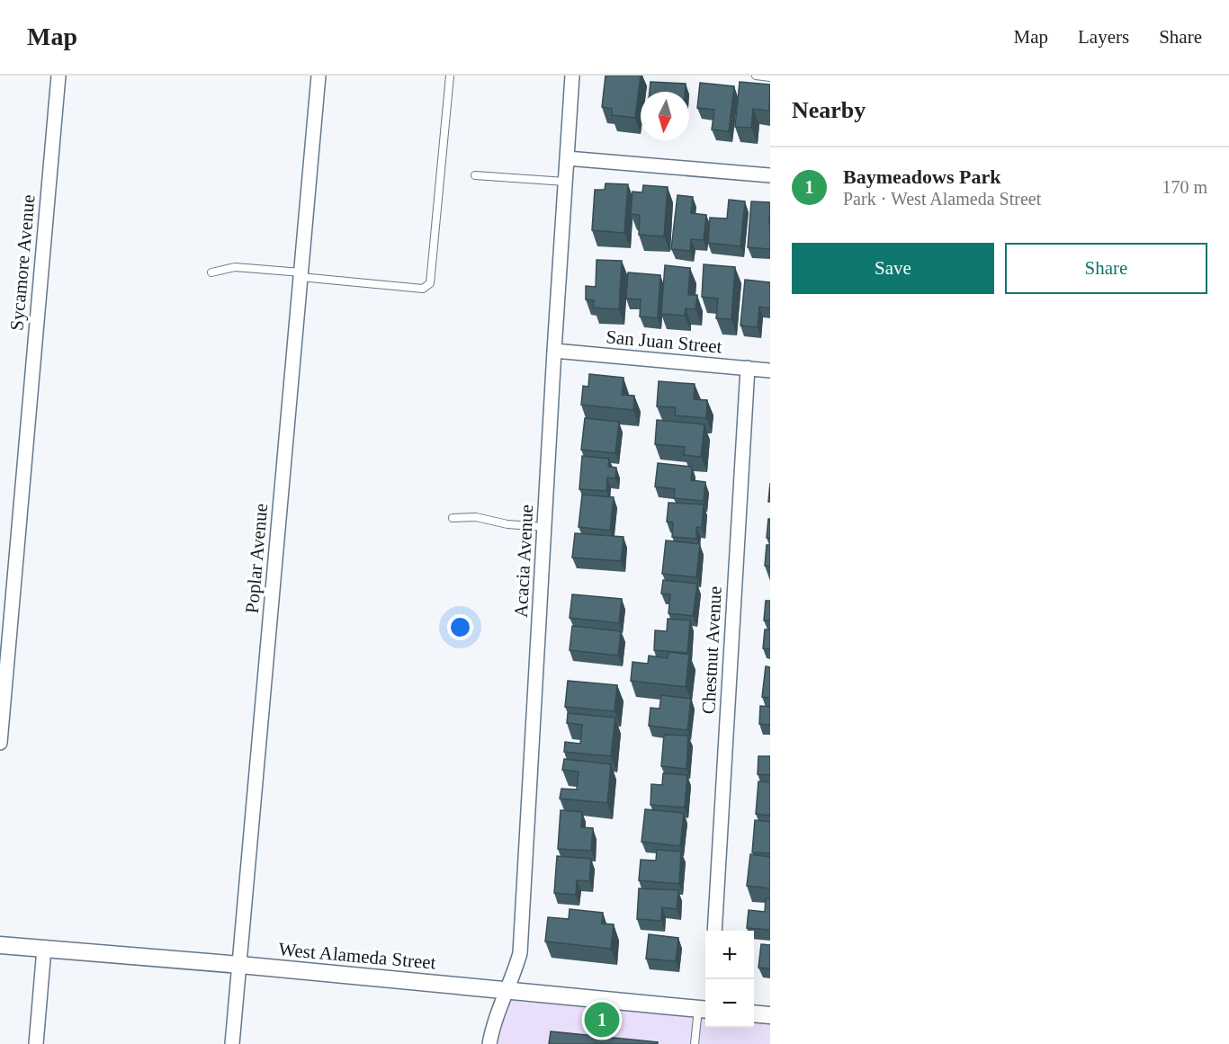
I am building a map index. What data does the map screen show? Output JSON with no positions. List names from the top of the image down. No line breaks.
{"streets":{"street":["Sycamore Avenue","San Juan Street","Poplar Avenue","Acacia Avenue","Chestnut Avenue","West Alameda Street"]},"crossings":[["San Juan Street","Acacia Avenue"],["San Juan Street","Chestnut Avenue"],["Poplar Avenue","West Alameda Street"],["Acacia Avenue","West Alameda Street"]],"north":"bottom","page":{"header":"Map","nav":["Map","Layers","Share"],"heading":"Nearby","list":[{"mark":"1","name":"Baymeadows Park","note":"Park · West Alameda Street","value":"170 m"}],"buttons":["Save","Share"],"map_buttons":["+","−"],"pins":"1"}}
